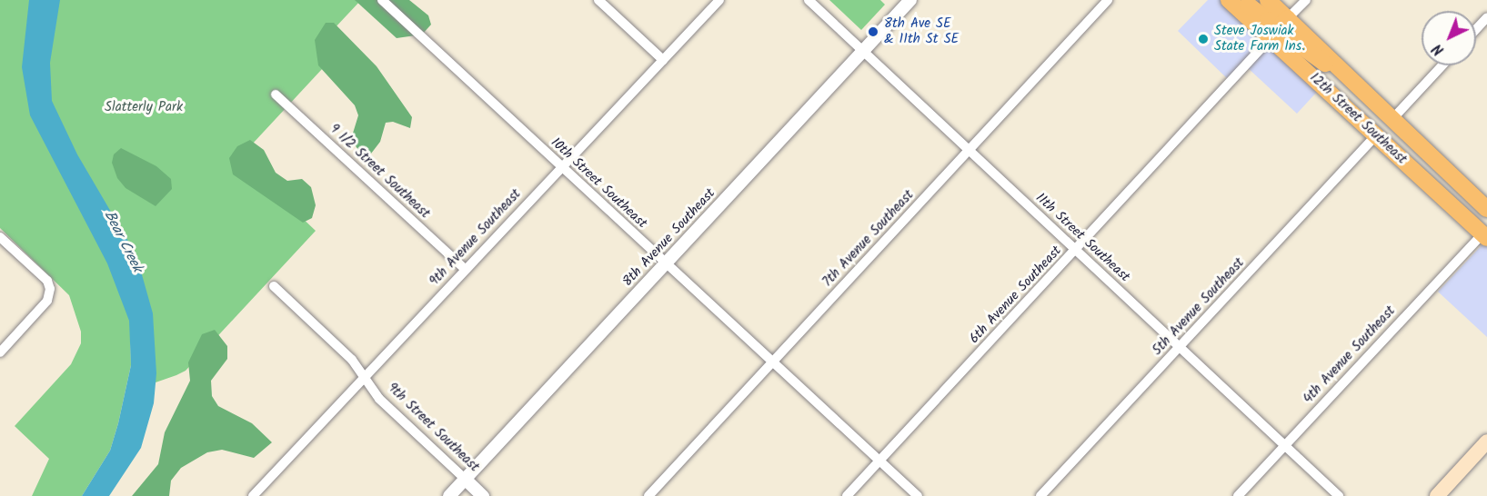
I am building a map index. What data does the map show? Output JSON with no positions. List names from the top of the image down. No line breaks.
{"streets":{"main road":["12th Street Southeast"],"street":["9 1/2 Street Southeast","10th Street Southeast","9th Avenue Southeast","8th Avenue Southeast","11th Street Southeast","7th Avenue Southeast","6th Avenue Southeast","5th Avenue Southeast","4th Avenue Southeast","9th Street Southeast"]},"crossings":[["12th Street Southeast","6th Avenue Southeast"],["12th Street Southeast","5th Avenue Southeast"],["12th Street Southeast","4th Avenue Southeast"],["9 1/2 Street Southeast","9th Avenue Southeast"],["10th Street Southeast","9th Avenue Southeast"],["10th Street Southeast","8th Avenue Southeast"],["10th Street Southeast","7th Avenue Southeast"],["10th Street Southeast","6th Avenue Southeast"],["9th Avenue Southeast","9th Street Southeast"],["8th Avenue Southeast","11th Street Southeast"],["8th Avenue Southeast","9th Street Southeast"],["11th Street Southeast","7th Avenue Southeast"],["11th Street Southeast","6th Avenue Southeast"],["11th Street Southeast","5th Avenue Southeast"],["11th Street Southeast","4th Avenue Southeast"]],"water":["Bear Creek"],"parks":["Slatterly Park"],"places":["8th Ave SE & 11th St SE","Steve Joswiak State Farm Ins."],"north":"bottom left"}
